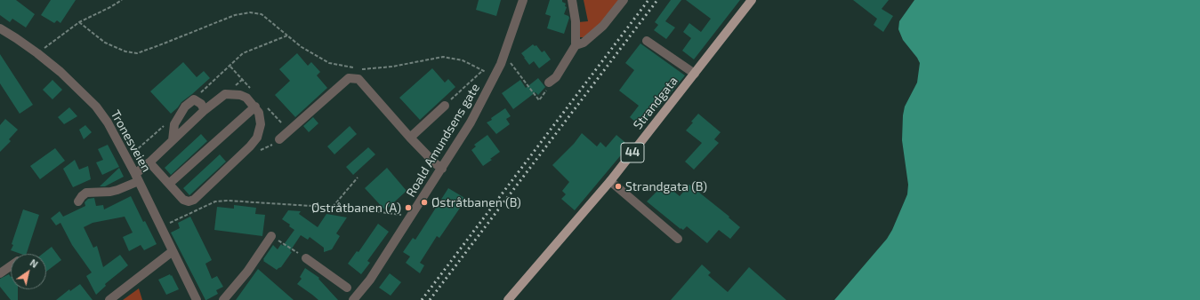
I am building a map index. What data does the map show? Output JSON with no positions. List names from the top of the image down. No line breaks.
{"streets":{"main road":["Strandgata","44"],"street":["Roald Amundsens gate","Tronesveien"]},"places":["Strandgata (B)","Østråtbanen (B)","Østråtbanen (A)"],"north":"top right"}
